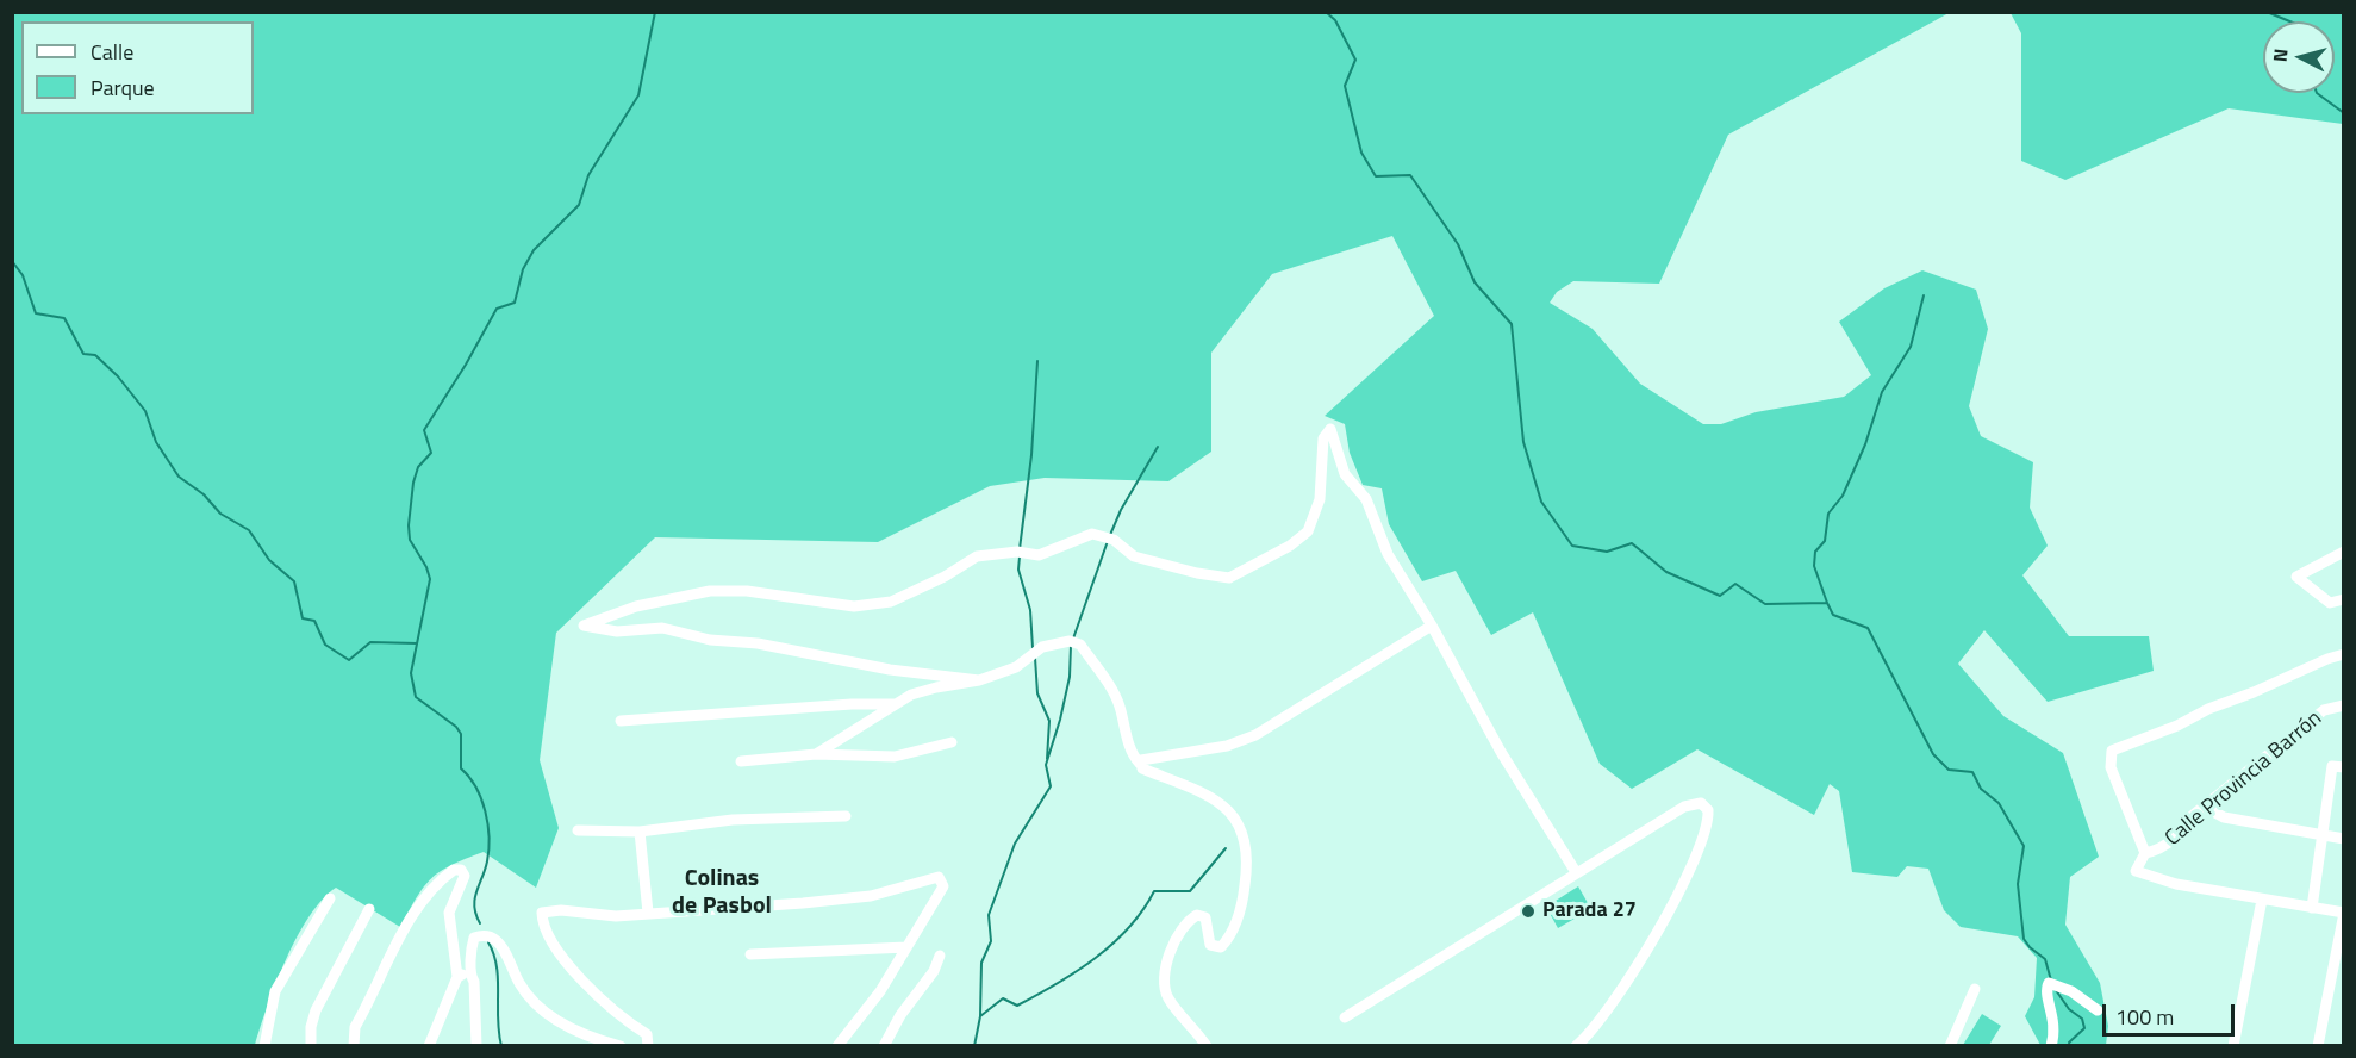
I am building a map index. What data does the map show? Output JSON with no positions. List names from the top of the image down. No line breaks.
{"streets":{"street":["Calle Provincia Barrón"]},"districts":["Colinas de Pasbol"],"places":["Parada 27"],"legend":["Calle","Parque"],"scale_bar":"100 m","north":"left"}
